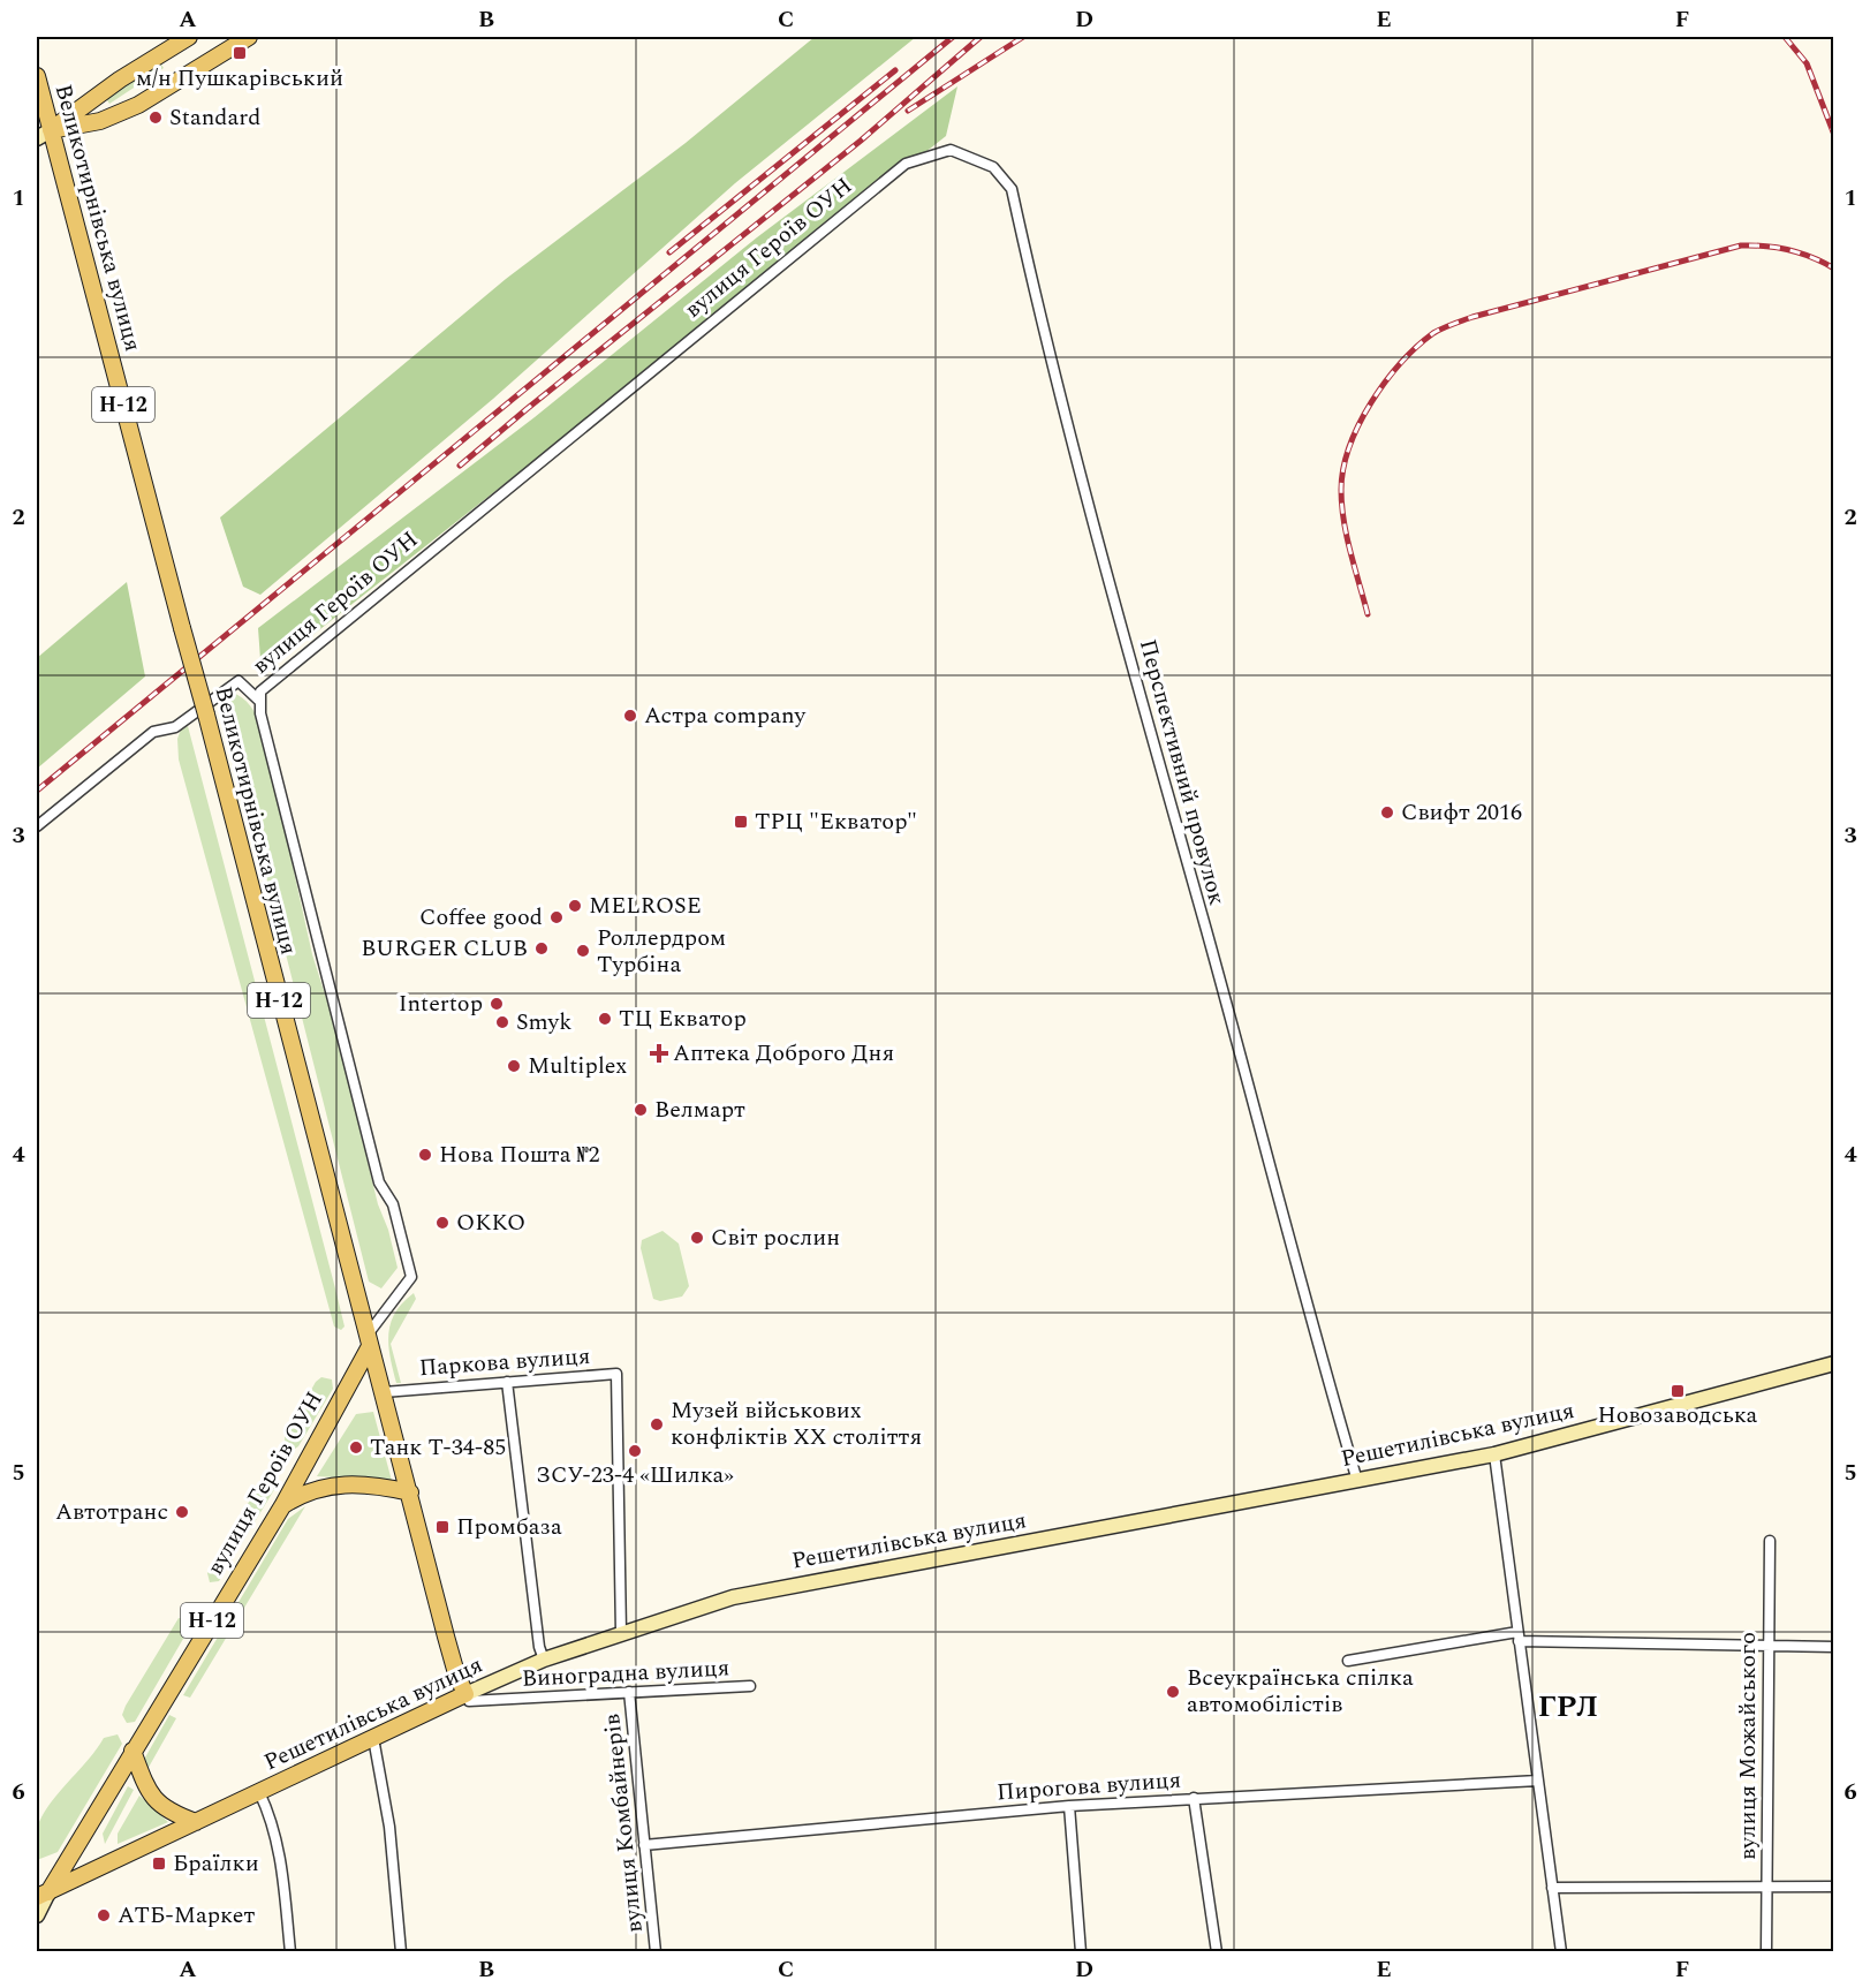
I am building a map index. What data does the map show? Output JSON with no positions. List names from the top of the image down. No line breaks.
{"streets":{"main road":["Великотирнівська вулиця","вулиця Героїв ОУН","Н-12","Решетилівська вулиця"],"street":["Перспективний провулок","Паркова вулиця","Виноградна вулиця","вулиця Можайського","Пирогова вулиця","вулиця Комбайнерів"]},"crossings":[["Великотирнівська вулиця","вулиця Героїв ОУН"],["Великотирнівська вулиця","Паркова вулиця"],["Великотирнівська вулиця","Решетилівська вулиця"],["Великотирнівська вулиця","Виноградна вулиця"],["вулиця Героїв ОУН","Перспективний провулок"],["вулиця Героїв ОУН","Решетилівська вулиця"],["Перспективний провулок","Решетилівська вулиця"],["Паркова вулиця","Решетилівська вулиця"],["Решетилівська вулиця","Виноградна вулиця"],["Виноградна вулиця","вулиця Комбайнерів"],["Пирогова вулиця","вулиця Комбайнерів"]],"districts":["ГРЛ"],"places":{"transit":["м/н Пушкарівський","ТРЦ \"Екватор\"","Новозаводська","Промбаза","Браїлки"],"other":["Standard","Астра company","Свифт 2016","MELROSE","Coffee good","BURGER CLUB","Роллердром Турбіна","Intertop","ТЦ Екватор","Smyk","Multiplex","Велмарт","Нова Пошта №2","ОККО","Світ рослин","Музей військових конфліктів ХХ століття","Танк Т-34-85","ЗСУ-23-4 «Шилка»","Автотранс","Всеукраїнська спілка автомобілістів","АТБ-Маркет"],"health":["Аптека Доброго Дня"]},"grid":{"columns":["A","B","C","D","E","F"],"rows":["1","2","3","4","5","6"]}}
